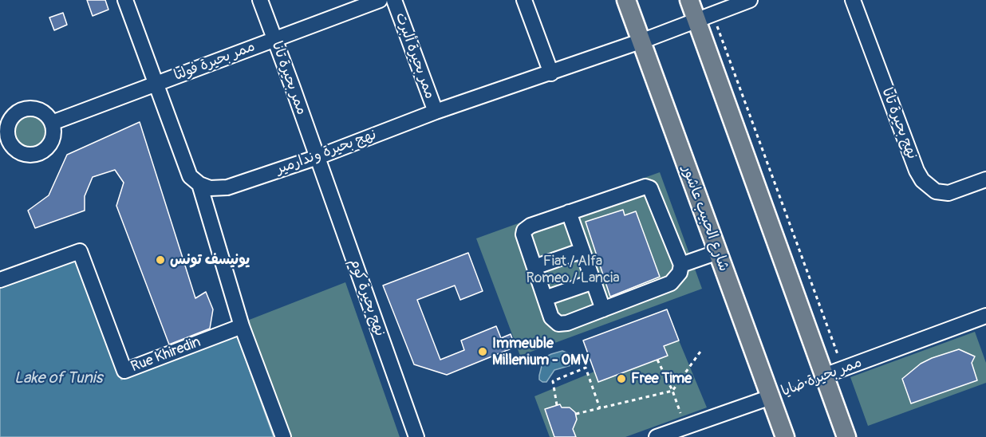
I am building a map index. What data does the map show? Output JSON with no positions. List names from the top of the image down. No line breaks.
{"streets":{"main road":["شارع الحبيب عاشور"],"street":["ممر بحيرة ألبرت","ممر بحيرة فولتا","ممر بحيرة تانا","نهج بحيرة تانا","نهج بحيرة وندارمير","نهج بحيرة كوم","Rue Khiredin","ممر بحيرة ضايا"]},"crossings":[["ممر بحيرة ألبرت","نهج بحيرة وندارمير"],["ممر بحيرة فولتا","ممر بحيرة تانا"],["ممر بحيرة تانا","نهج بحيرة وندارمير"],["ممر بحيرة تانا","نهج بحيرة كوم"],["نهج بحيرة وندارمير","شارع الحبيب عاشور"],["نهج بحيرة وندارمير","نهج بحيرة كوم"],["شارع الحبيب عاشور","ممر بحيرة ضايا"]],"water":["Lake of Tunis"],"parks":["Fiat / Alfa Romeo / Lancia"],"places":["يونيسف تونس","Immeuble Millenium - OMV","Free Time"]}
